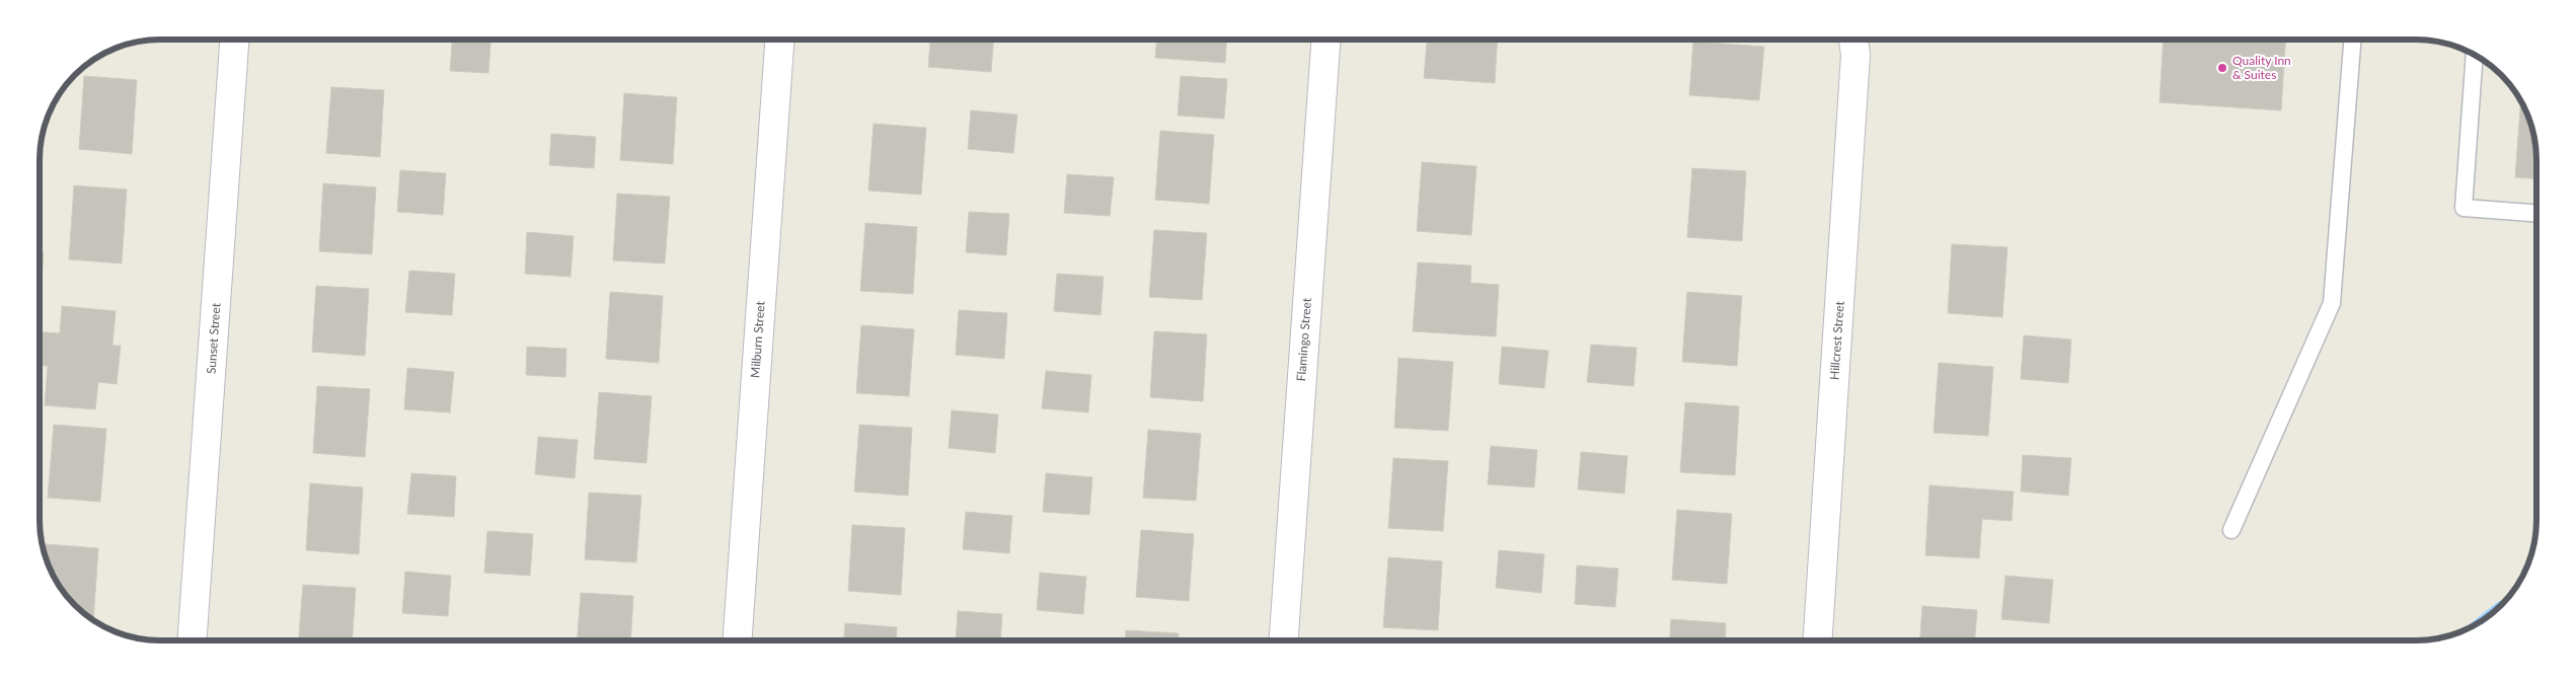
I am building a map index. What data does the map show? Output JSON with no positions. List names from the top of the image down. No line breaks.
{"streets":{"street":["Sunset Street","Milburn Street","Flamingo Street","Hillcrest Street"]},"places":["Quality Inn & Suites"]}
